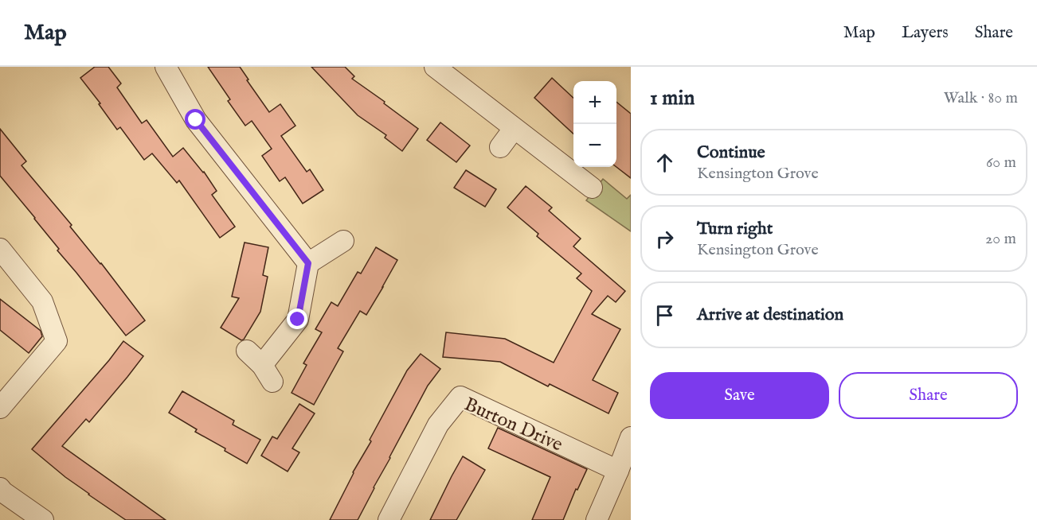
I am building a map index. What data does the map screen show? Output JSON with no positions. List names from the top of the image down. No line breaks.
{"streets":{"street":["Burton Drive"]},"page":{"header":"Map","nav":["Map","Layers","Share"],"heading":["1 min","Walk · 80 m"],"map_buttons":["+","−"],"list":[["Continue","Kensington Grove","60 m"],["Turn right","Kensington Grove","20 m"],"Arrive at destination"],"buttons":["Save","Share"]}}
